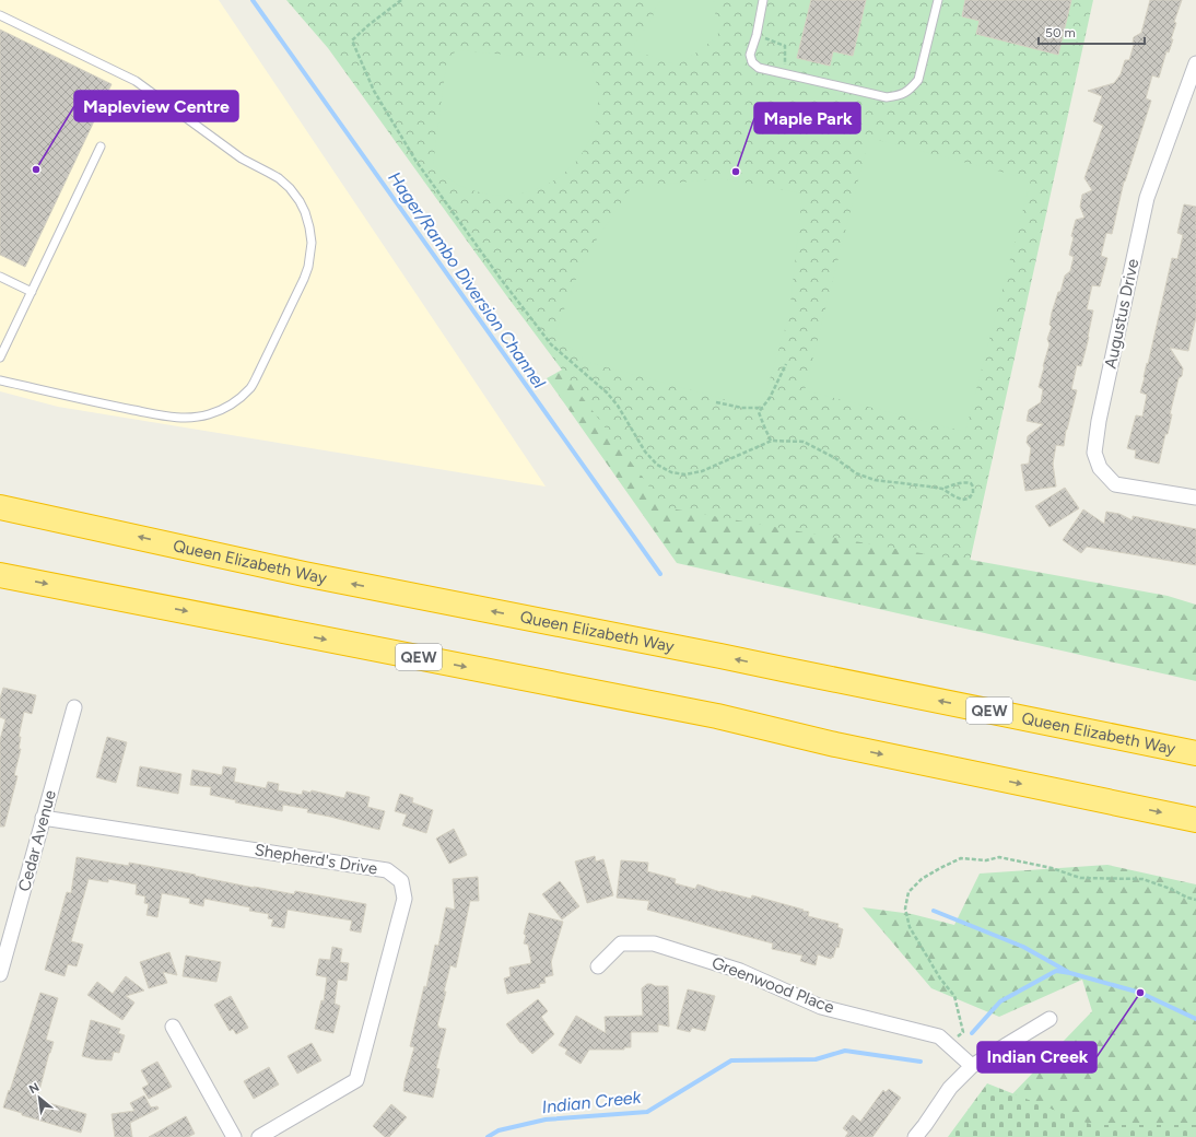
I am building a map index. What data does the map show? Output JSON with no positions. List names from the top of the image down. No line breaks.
{"streets":{"highway":["Queen Elizabeth Way","QEW"],"street":["Augustus Drive","Cedar Avenue","Shepherd's Drive","Greenwood Place"]},"crossings":[["Cedar Avenue","Shepherd's Drive"]],"water":["Hager/Rambo Diversion Channel","Indian Creek"],"places":["Mapleview Centre","Maple Park","Indian Creek"],"scale_bar":"50 m","north":"top left"}
